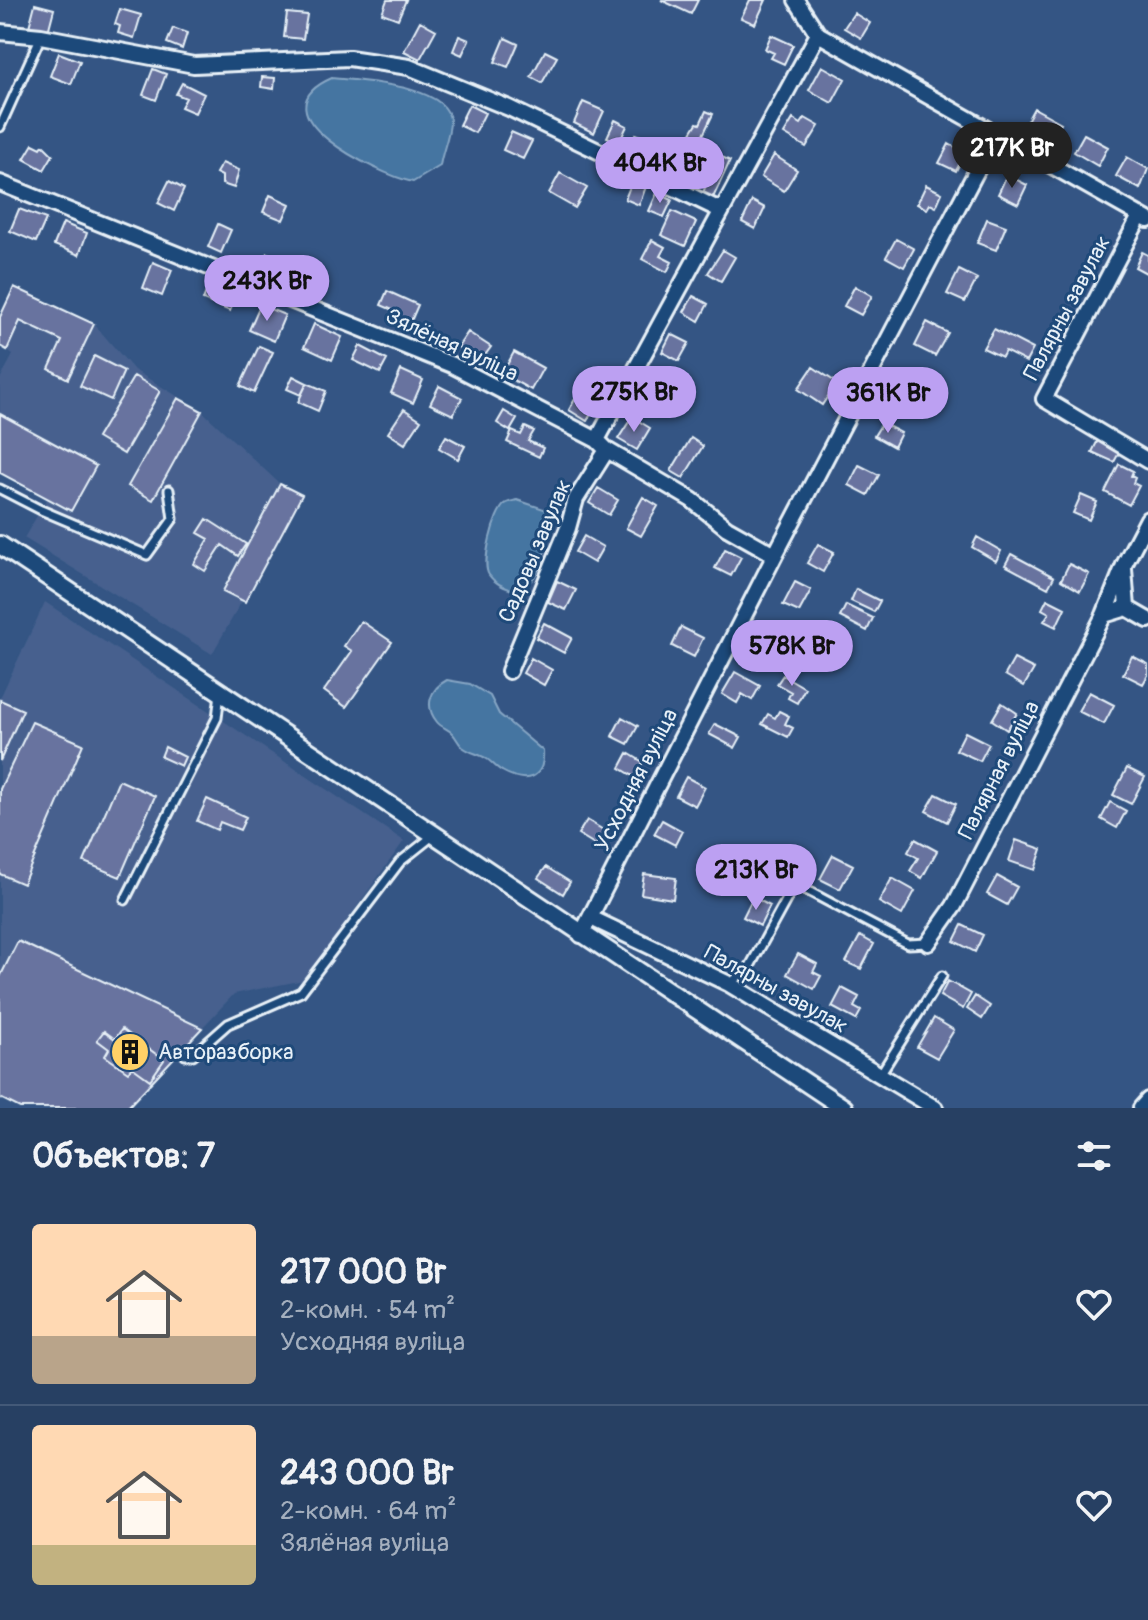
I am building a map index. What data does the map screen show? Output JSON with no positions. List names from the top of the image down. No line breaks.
{"streets":{"street":["Палярны завулак","Зялёная вуліца","Садовы завулак","Палярная вуліца","Усходняя вуліца"]},"crossings":[["Палярны завулак","Усходняя вуліца"],["Зялёная вуліца","Садовы завулак"],["Зялёная вуліца","Усходняя вуліца"]],"places":{"building":["Авторазборка"]},"page":{"price":["217K Br","404K Br","243K Br","275K Br","361K Br","578K Br","213K Br"],"heading":"Объектов: 7","list":[{"name":"217 000 Br","note":"2-комн. · 54 m² · Усходняя вуліца"},{"name":"243 000 Br","note":"2-комн. · 64 m² · Зялёная вуліца"}]}}
